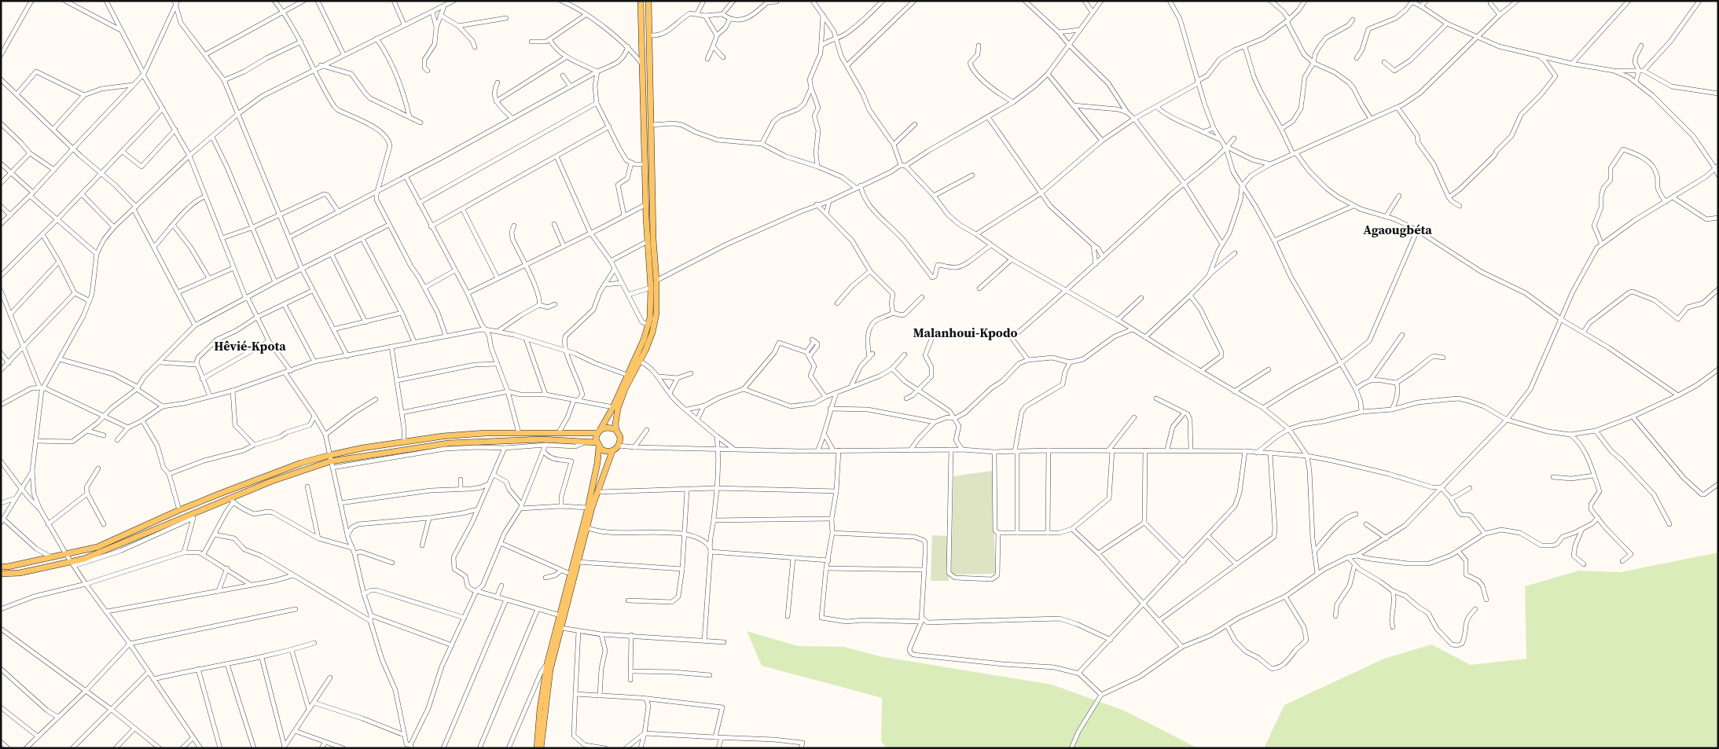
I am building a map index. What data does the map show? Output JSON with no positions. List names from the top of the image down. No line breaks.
{"districts":["Agaougbéta","Malanhoui-Kpodo","Hêvié-Kpota"]}
